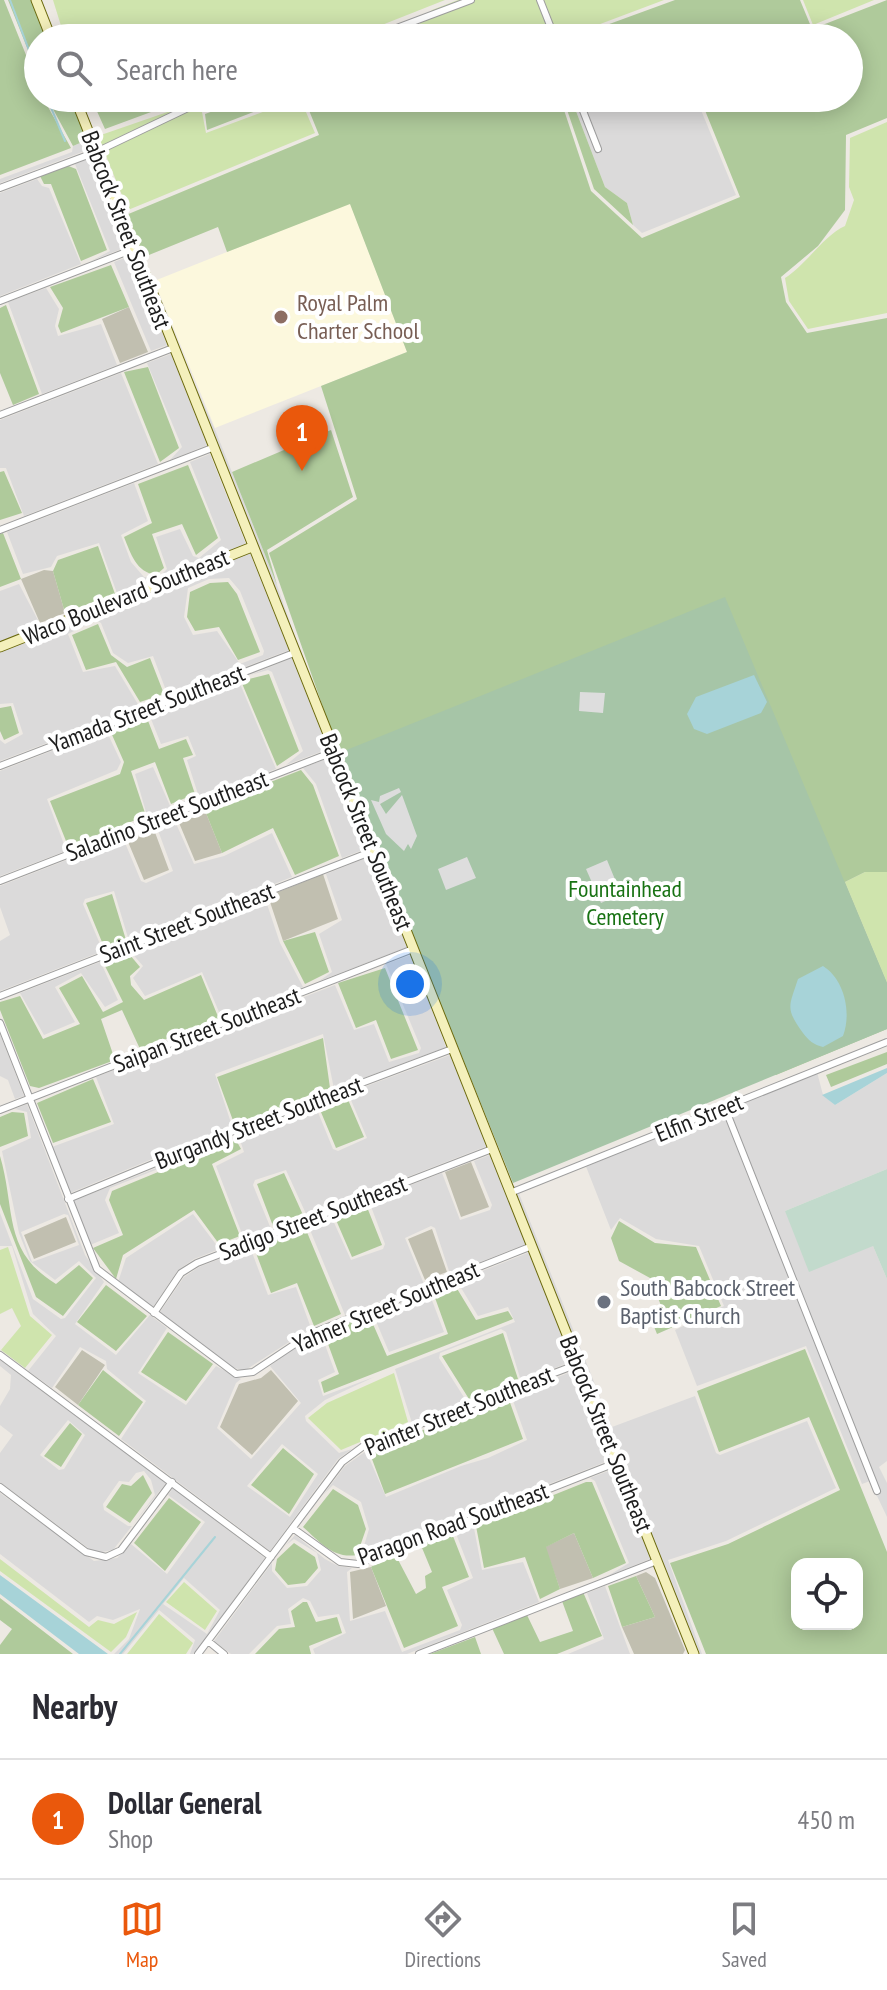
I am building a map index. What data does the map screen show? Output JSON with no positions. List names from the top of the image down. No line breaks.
{"streets":{"main road":["Babcock Street Southeast","Waco Boulevard Southeast"],"street":["Yamada Street Southeast","Saladino Street Southeast","Saint Street Southeast","Saipan Street Southeast","Elfin Street","Burgandy Street Southeast","Sadigo Street Southeast","Yahner Street Southeast","Painter Street Southeast","Paragon Road Southeast"]},"crossings":[["Babcock Street Southeast","Waco Boulevard Southeast"],["Babcock Street Southeast","Yamada Street Southeast"],["Babcock Street Southeast","Saladino Street Southeast"],["Babcock Street Southeast","Saint Street Southeast"],["Babcock Street Southeast","Saipan Street Southeast"],["Babcock Street Southeast","Elfin Street"],["Babcock Street Southeast","Burgandy Street Southeast"],["Babcock Street Southeast","Sadigo Street Southeast"],["Babcock Street Southeast","Yahner Street Southeast"],["Babcock Street Southeast","Painter Street Southeast"],["Babcock Street Southeast","Paragon Road Southeast"],["Sadigo Street Southeast","Yahner Street Southeast"],["Painter Street Southeast","Paragon Road Southeast"]],"parks":["Fountainhead Cemetery"],"places":["Royal Palm Charter School","South Babcock Street Baptist Church"],"page":{"search":"Search here","pins":"1","heading":"Nearby","list":[{"mark":"1","name":"Dollar General","note":"Shop","value":"450 m"}],"nav":["Map","Directions","Saved"]}}
